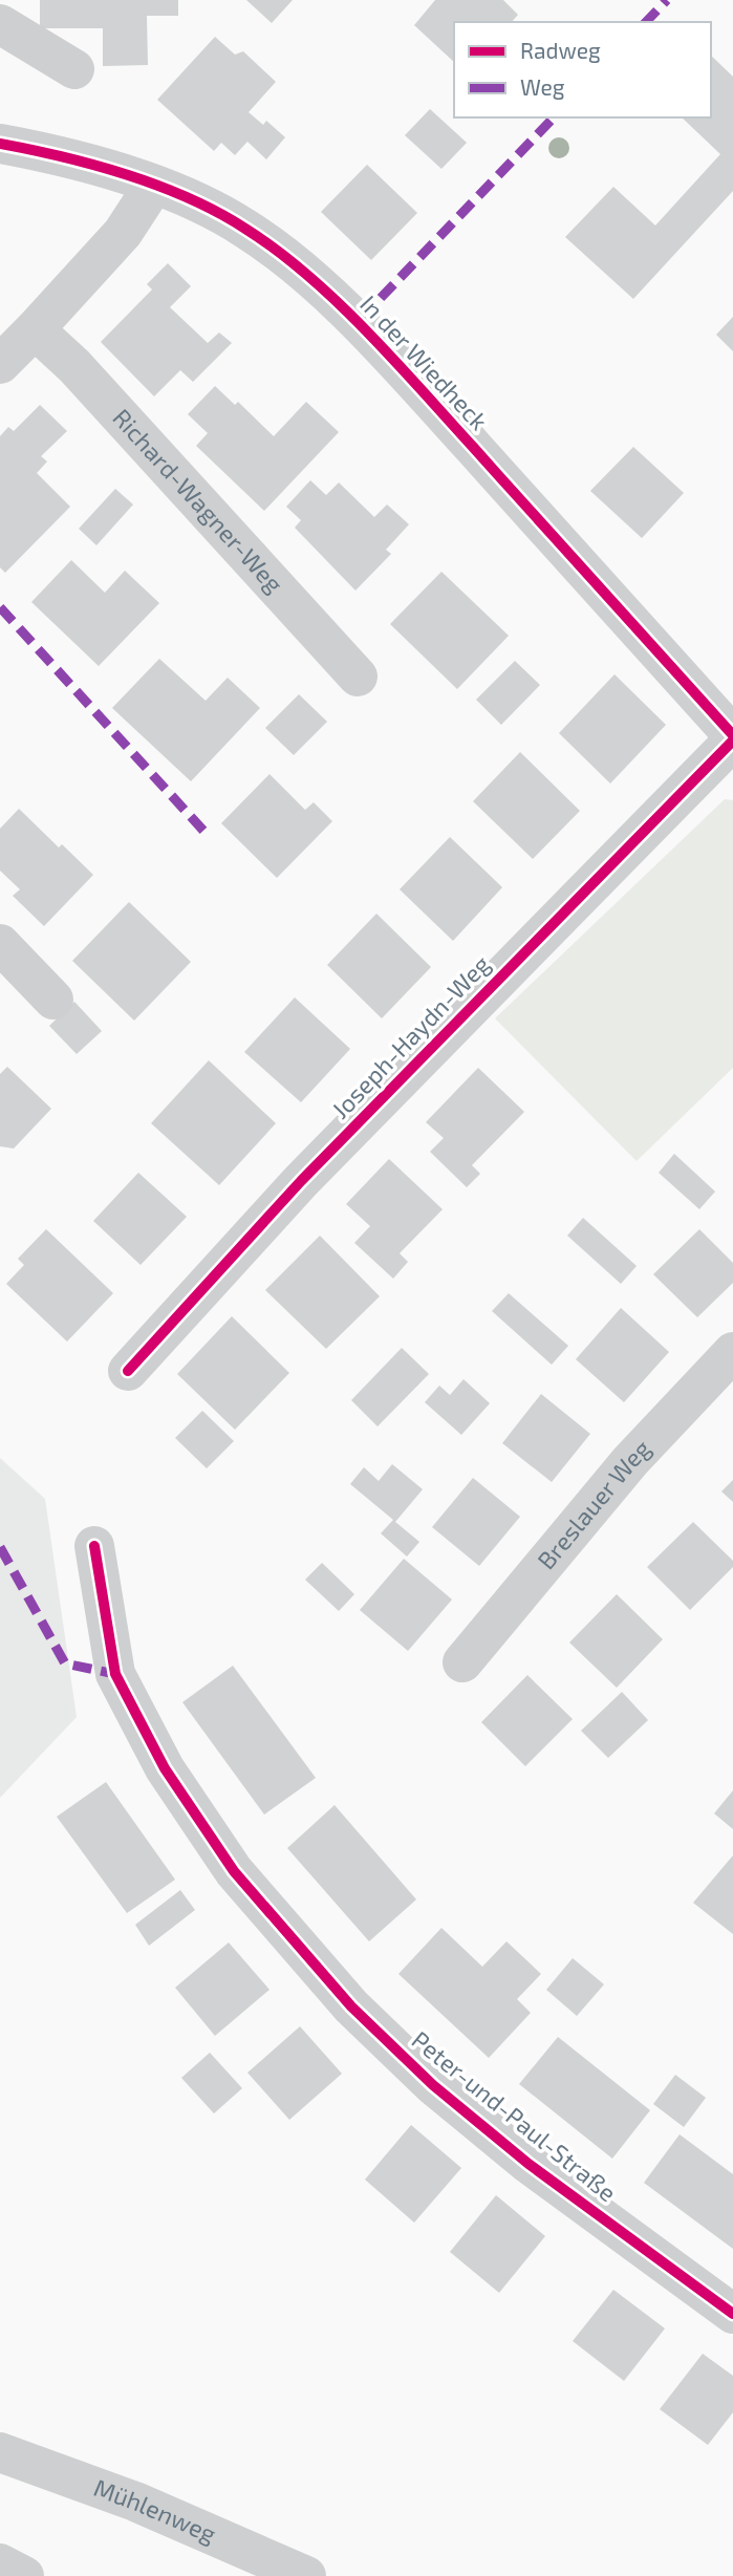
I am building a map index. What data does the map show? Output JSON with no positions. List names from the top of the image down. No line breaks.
{"streets":{"street":["In der Wiedheck","Richard-Wagner-Weg","Joseph-Haydn-Weg","Breslauer Weg","Peter-und-Paul-Straße","Mühlenweg"]},"legend":["Radweg","Weg"]}
